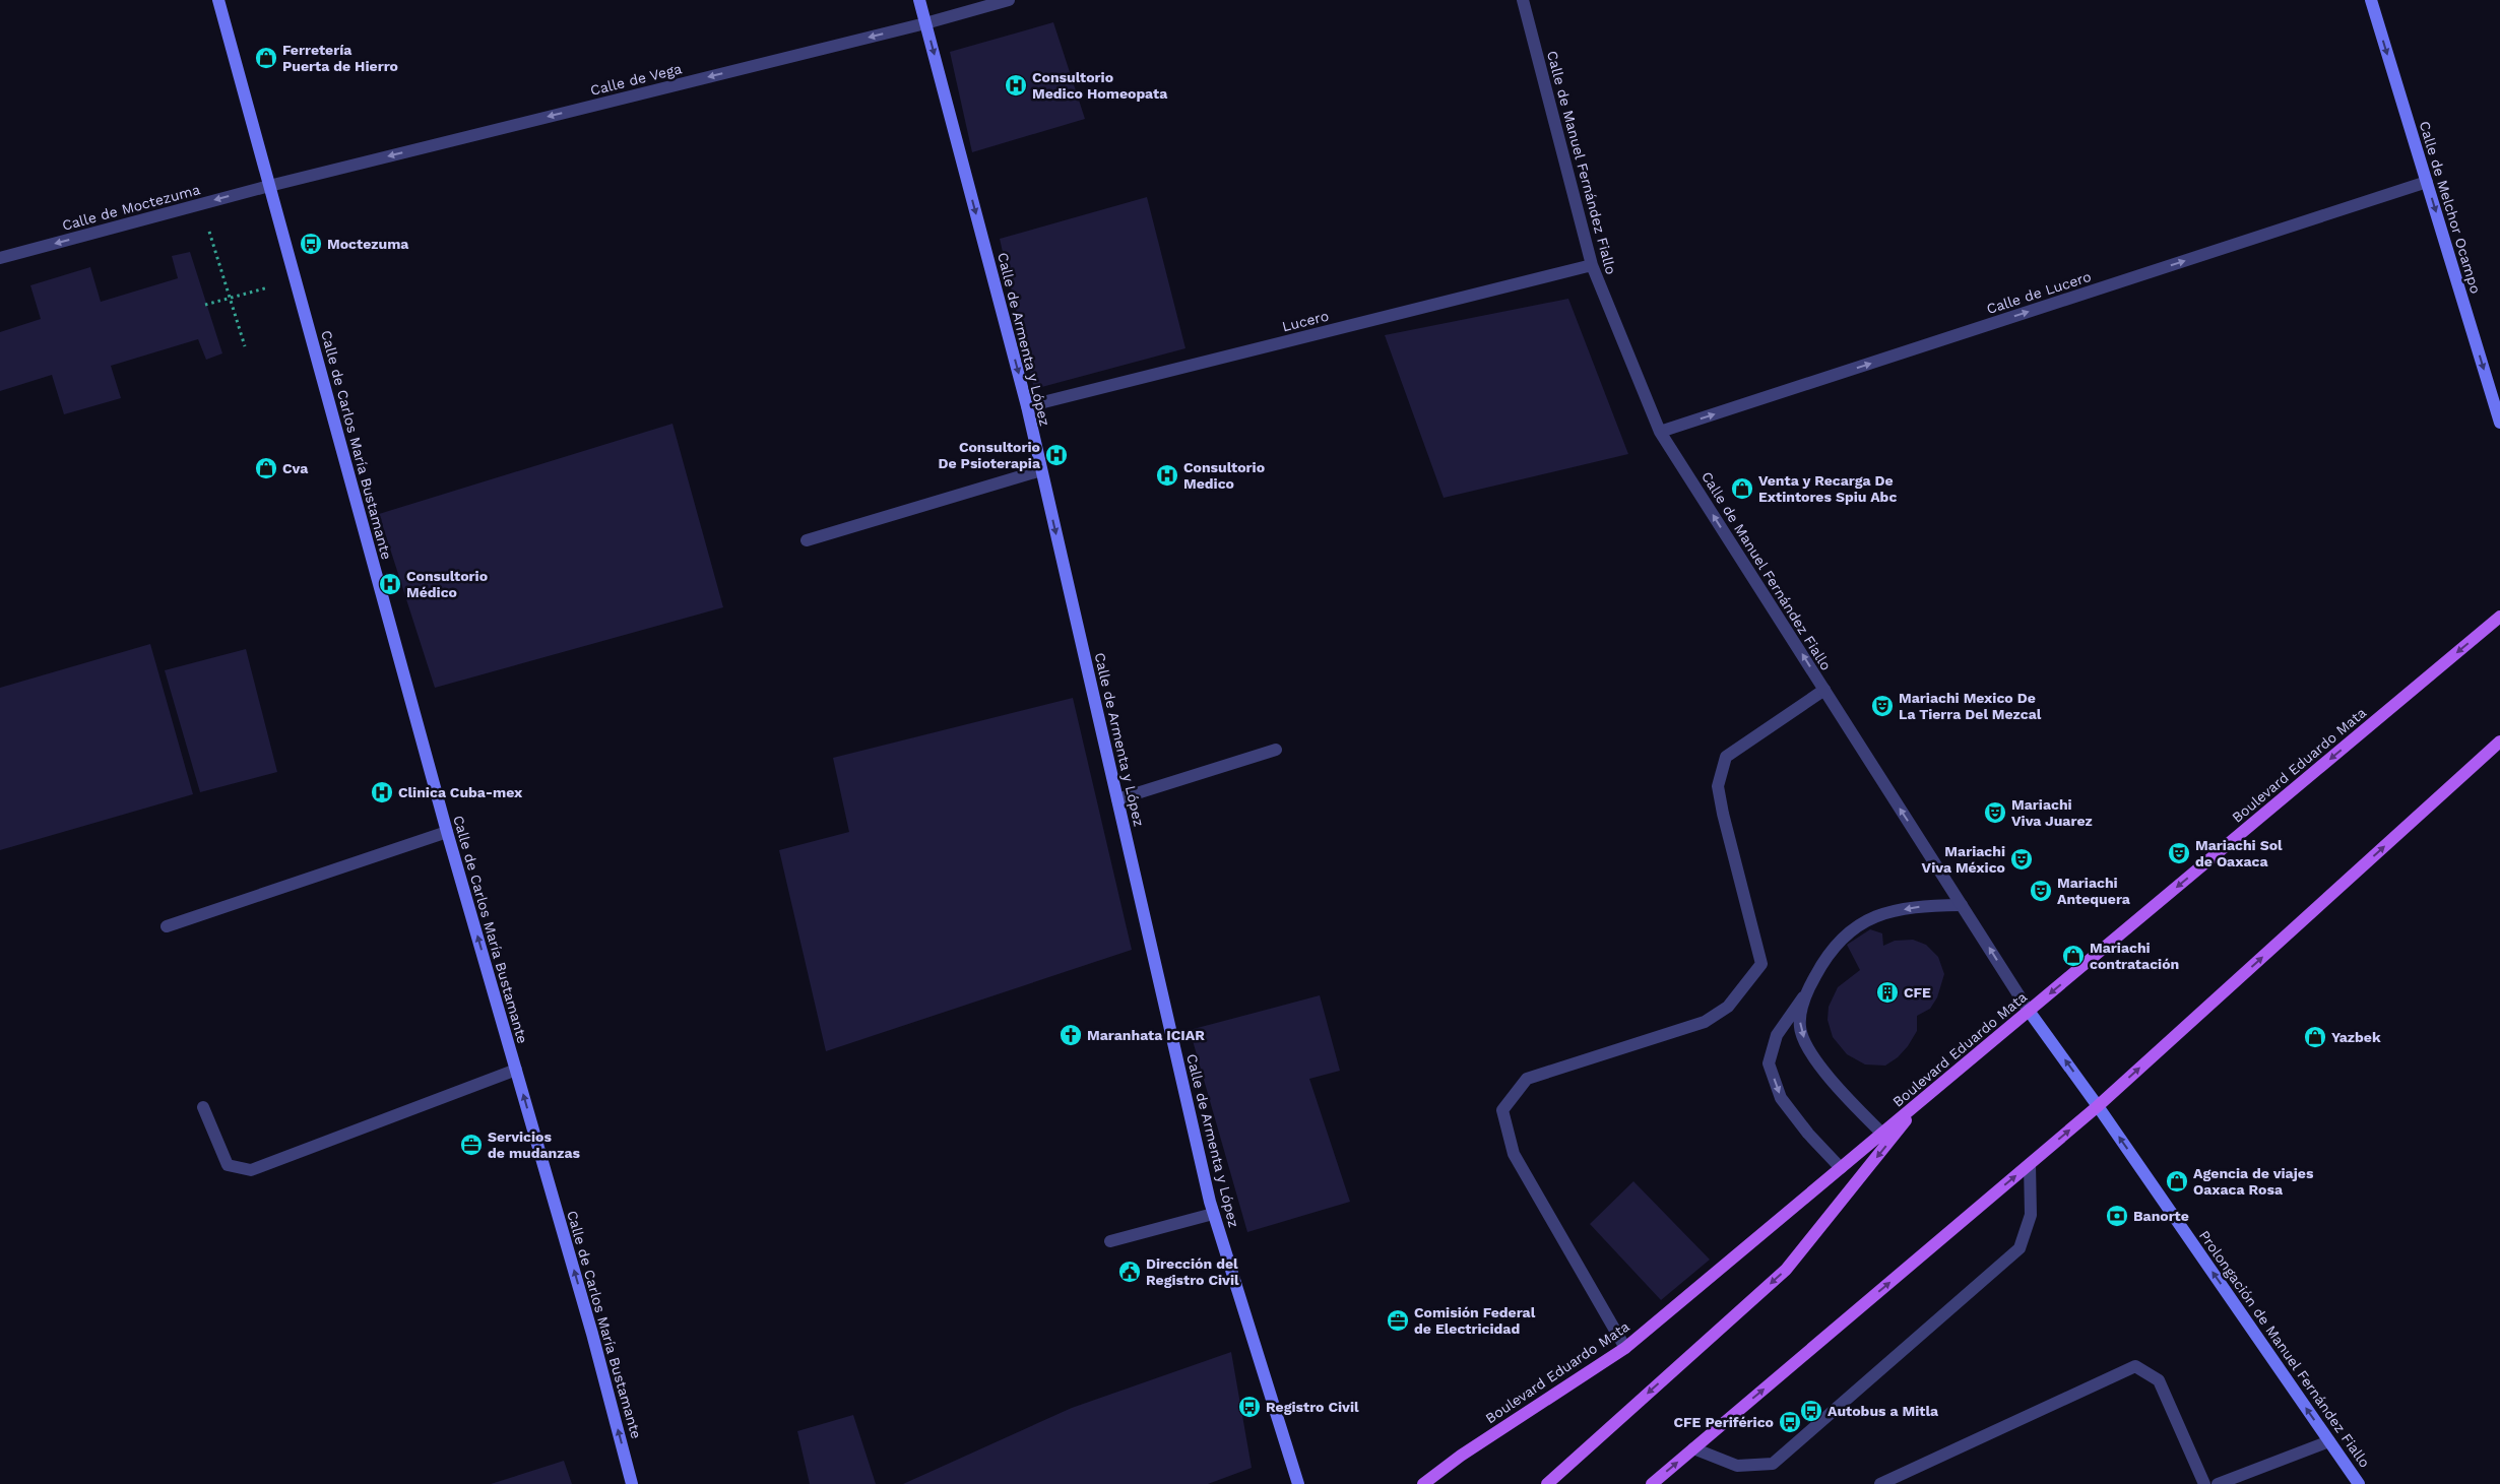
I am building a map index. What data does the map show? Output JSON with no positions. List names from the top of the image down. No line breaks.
{"streets":{"main road":["Boulevard Eduardo Mata"],"street":["Calle de Vega","Calle de Manuel Fernández Fiallo","Calle de Moctezuma","Calle de Melchor Ocampo","Calle de Lucero","Lucero","Calle de Armenta y López","Calle de Carlos María Bustamante","Prolongación de Manuel Fernández Fiallo"]},"crossings":[["Calle de Vega","Calle de Moctezuma"],["Calle de Vega","Calle de Armenta y López"],["Calle de Vega","Calle de Carlos María Bustamante"],["Calle de Manuel Fernández Fiallo","Calle de Lucero"],["Calle de Manuel Fernández Fiallo","Lucero"],["Calle de Manuel Fernández Fiallo","Boulevard Eduardo Mata"],["Calle de Manuel Fernández Fiallo","Prolongación de Manuel Fernández Fiallo"],["Calle de Moctezuma","Calle de Carlos María Bustamante"],["Calle de Melchor Ocampo","Calle de Lucero"],["Lucero","Calle de Armenta y López"]],"one_way":["Calle de Vega","Calle de Manuel Fernández Fiallo","Calle de Moctezuma","Calle de Melchor Ocampo","Calle de Lucero","Calle de Armenta y López","Calle de Carlos María Bustamante","Prolongación de Manuel Fernández Fiallo"],"places":{"shop":["Ferretería Puerta de Hierro","Cva","Venta y Recarga De Extintores Spiu Abc","Mariachi contratación","Yazbek","Agencia de viajes Oaxaca Rosa"],"hospital":["Consultorio Medico Homeopata","Consultorio De Psioterapia","Consultorio Medico","Consultorio Médico","Clinica Cuba-mex"],"bus stop":["Moctezuma","Registro Civil","Autobus a Mitla","CFE Periférico"],"theatre":["Mariachi Mexico De La Tierra Del Mezcal","Mariachi Viva Juarez","Mariachi Sol de Oaxaca","Mariachi Viva México","Mariachi Antequera"],"building":["CFE"],"church":["Maranhata ICIAR"],"office":["Servicios de mudanzas","Comisión Federal de Electricidad"],"bank":["Banorte"],"public building":["Dirección del Registro Civil"]}}
